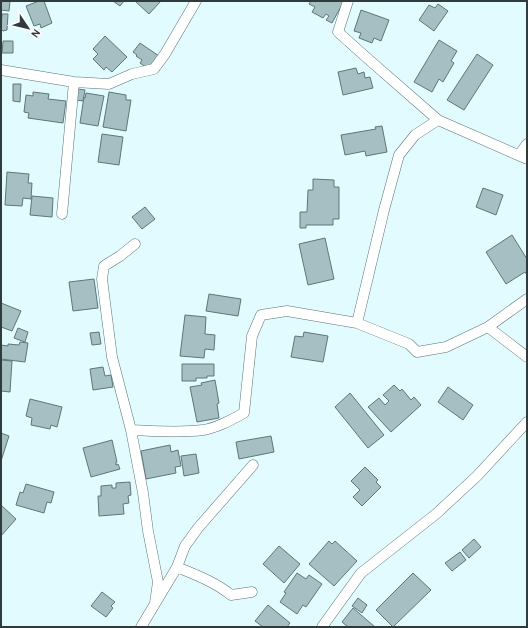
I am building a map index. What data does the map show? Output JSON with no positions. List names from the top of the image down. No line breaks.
{"north":"bottom right"}
